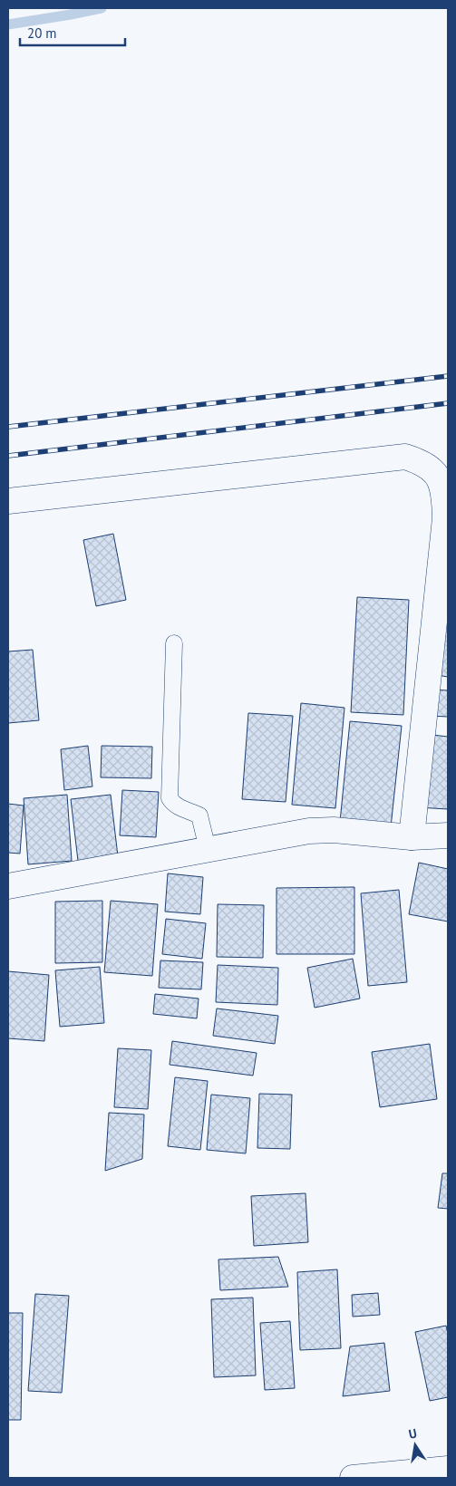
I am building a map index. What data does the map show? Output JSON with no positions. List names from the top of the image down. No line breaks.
{"scale_bar":"20 m","north":"top"}
